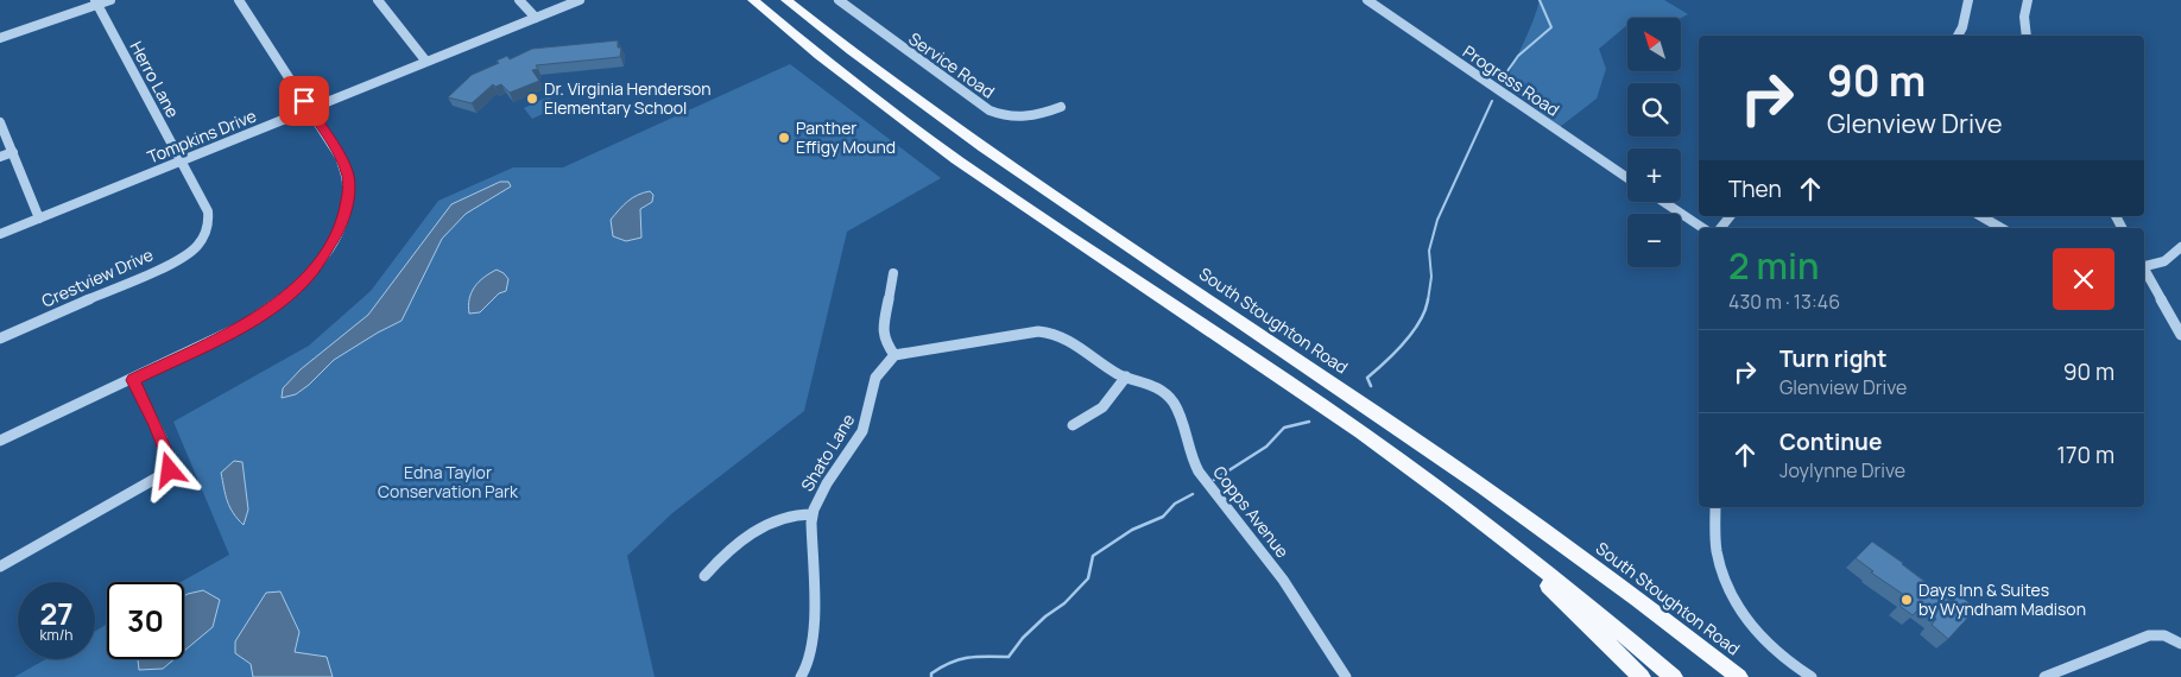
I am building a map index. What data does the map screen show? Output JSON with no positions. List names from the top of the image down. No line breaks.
{"streets":{"main road":["South Stoughton Road"],"street":["Service Road","Herro Lane","Progress Road","Tompkins Drive","Crestview Drive","Shato Lane","Copps Avenue"]},"crossings":[["Herro Lane","Tompkins Drive"],["Herro Lane","Crestview Drive"],["Shato Lane","Copps Avenue"]],"parks":["Edna Taylor Conservation Park"],"places":["Dr. Virginia Henderson Elementary School","Panther Effigy Mound","Days Inn & Suites by Wyndham Madison"],"north":"top left","page":{"map_buttons":["+","−"],"turn":["90 m","Glenview Drive"],"then":"Then","heading":["2 min","430 m · 13:46"],"list":[{"name":"Turn right","note":"Glenview Drive","value":"90 m"},{"name":"Continue","note":"Joylynne Drive","value":"170 m"}],"speed":"27 km/h","limit":"30"}}
